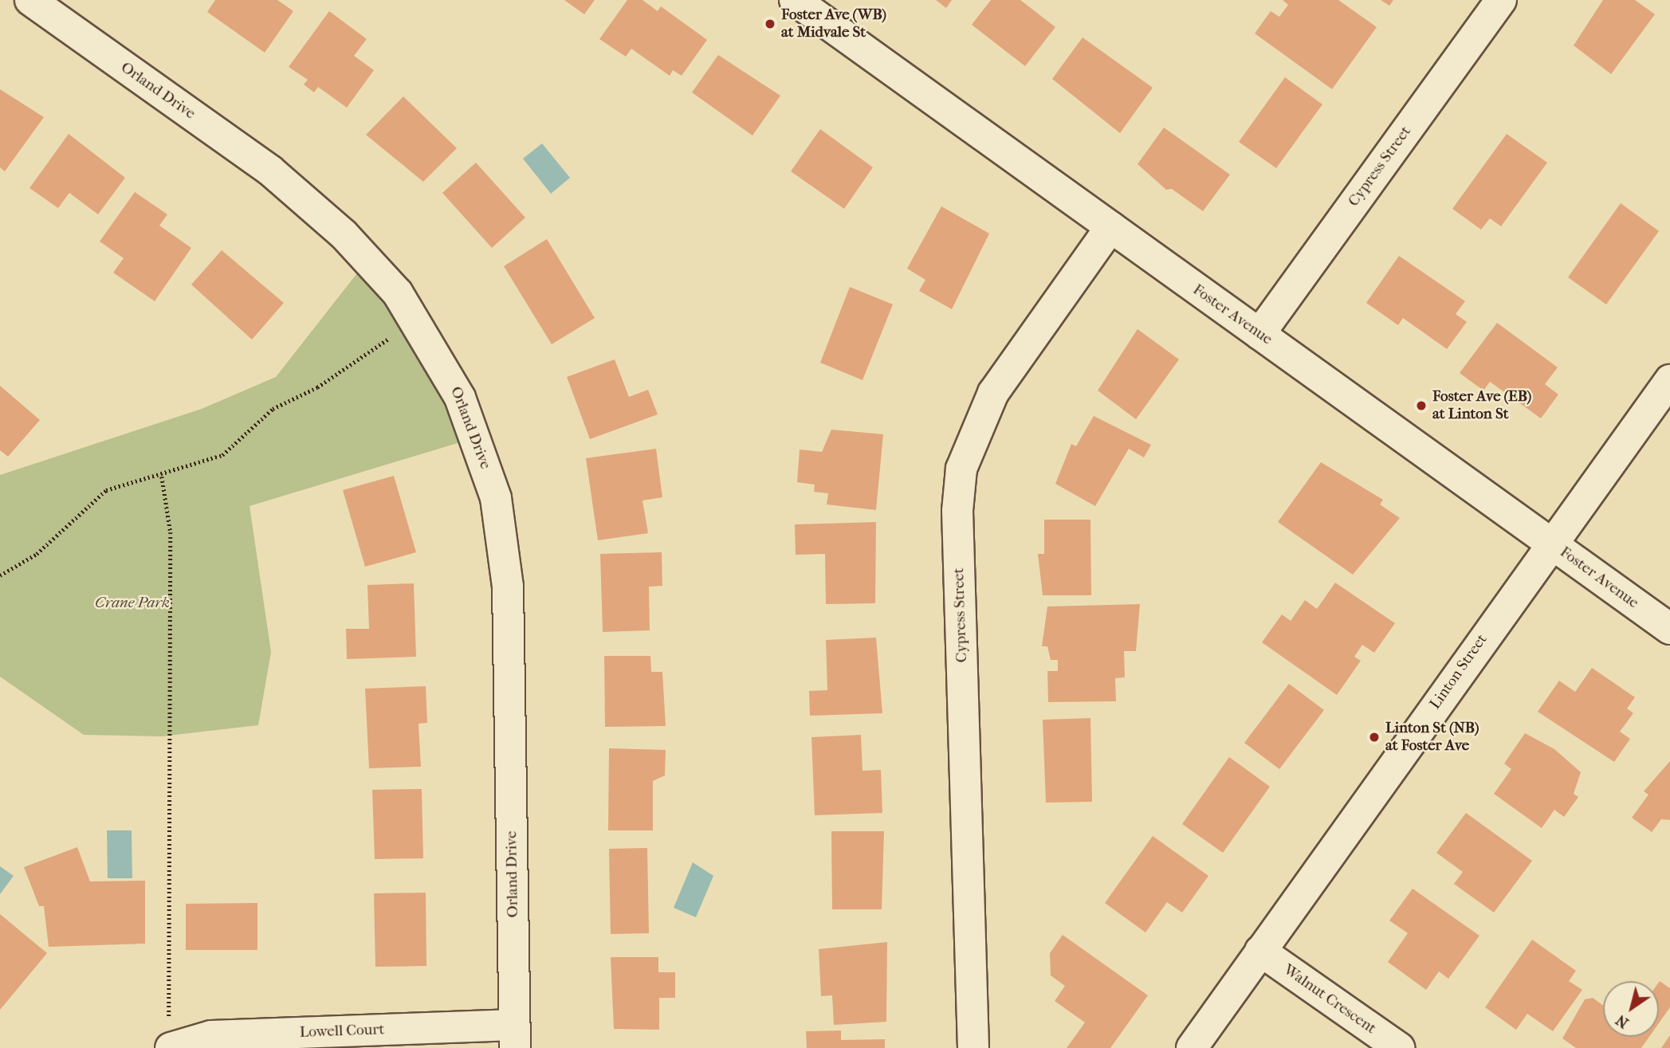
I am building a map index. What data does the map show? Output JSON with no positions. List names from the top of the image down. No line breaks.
{"streets":{"street":["Orland Drive","Cypress Street","Foster Avenue","Linton Street","Walnut Crescent","Lowell Court"]},"crossings":[["Orland Drive","Lowell Court"],["Cypress Street","Foster Avenue"],["Foster Avenue","Linton Street"],["Linton Street","Walnut Crescent"]],"parks":["Crane Park"],"places":["Foster Ave (WB) at Midvale St","Foster Ave (EB) at Linton St","Linton St (NB) at Foster Ave"],"north":"bottom left"}
